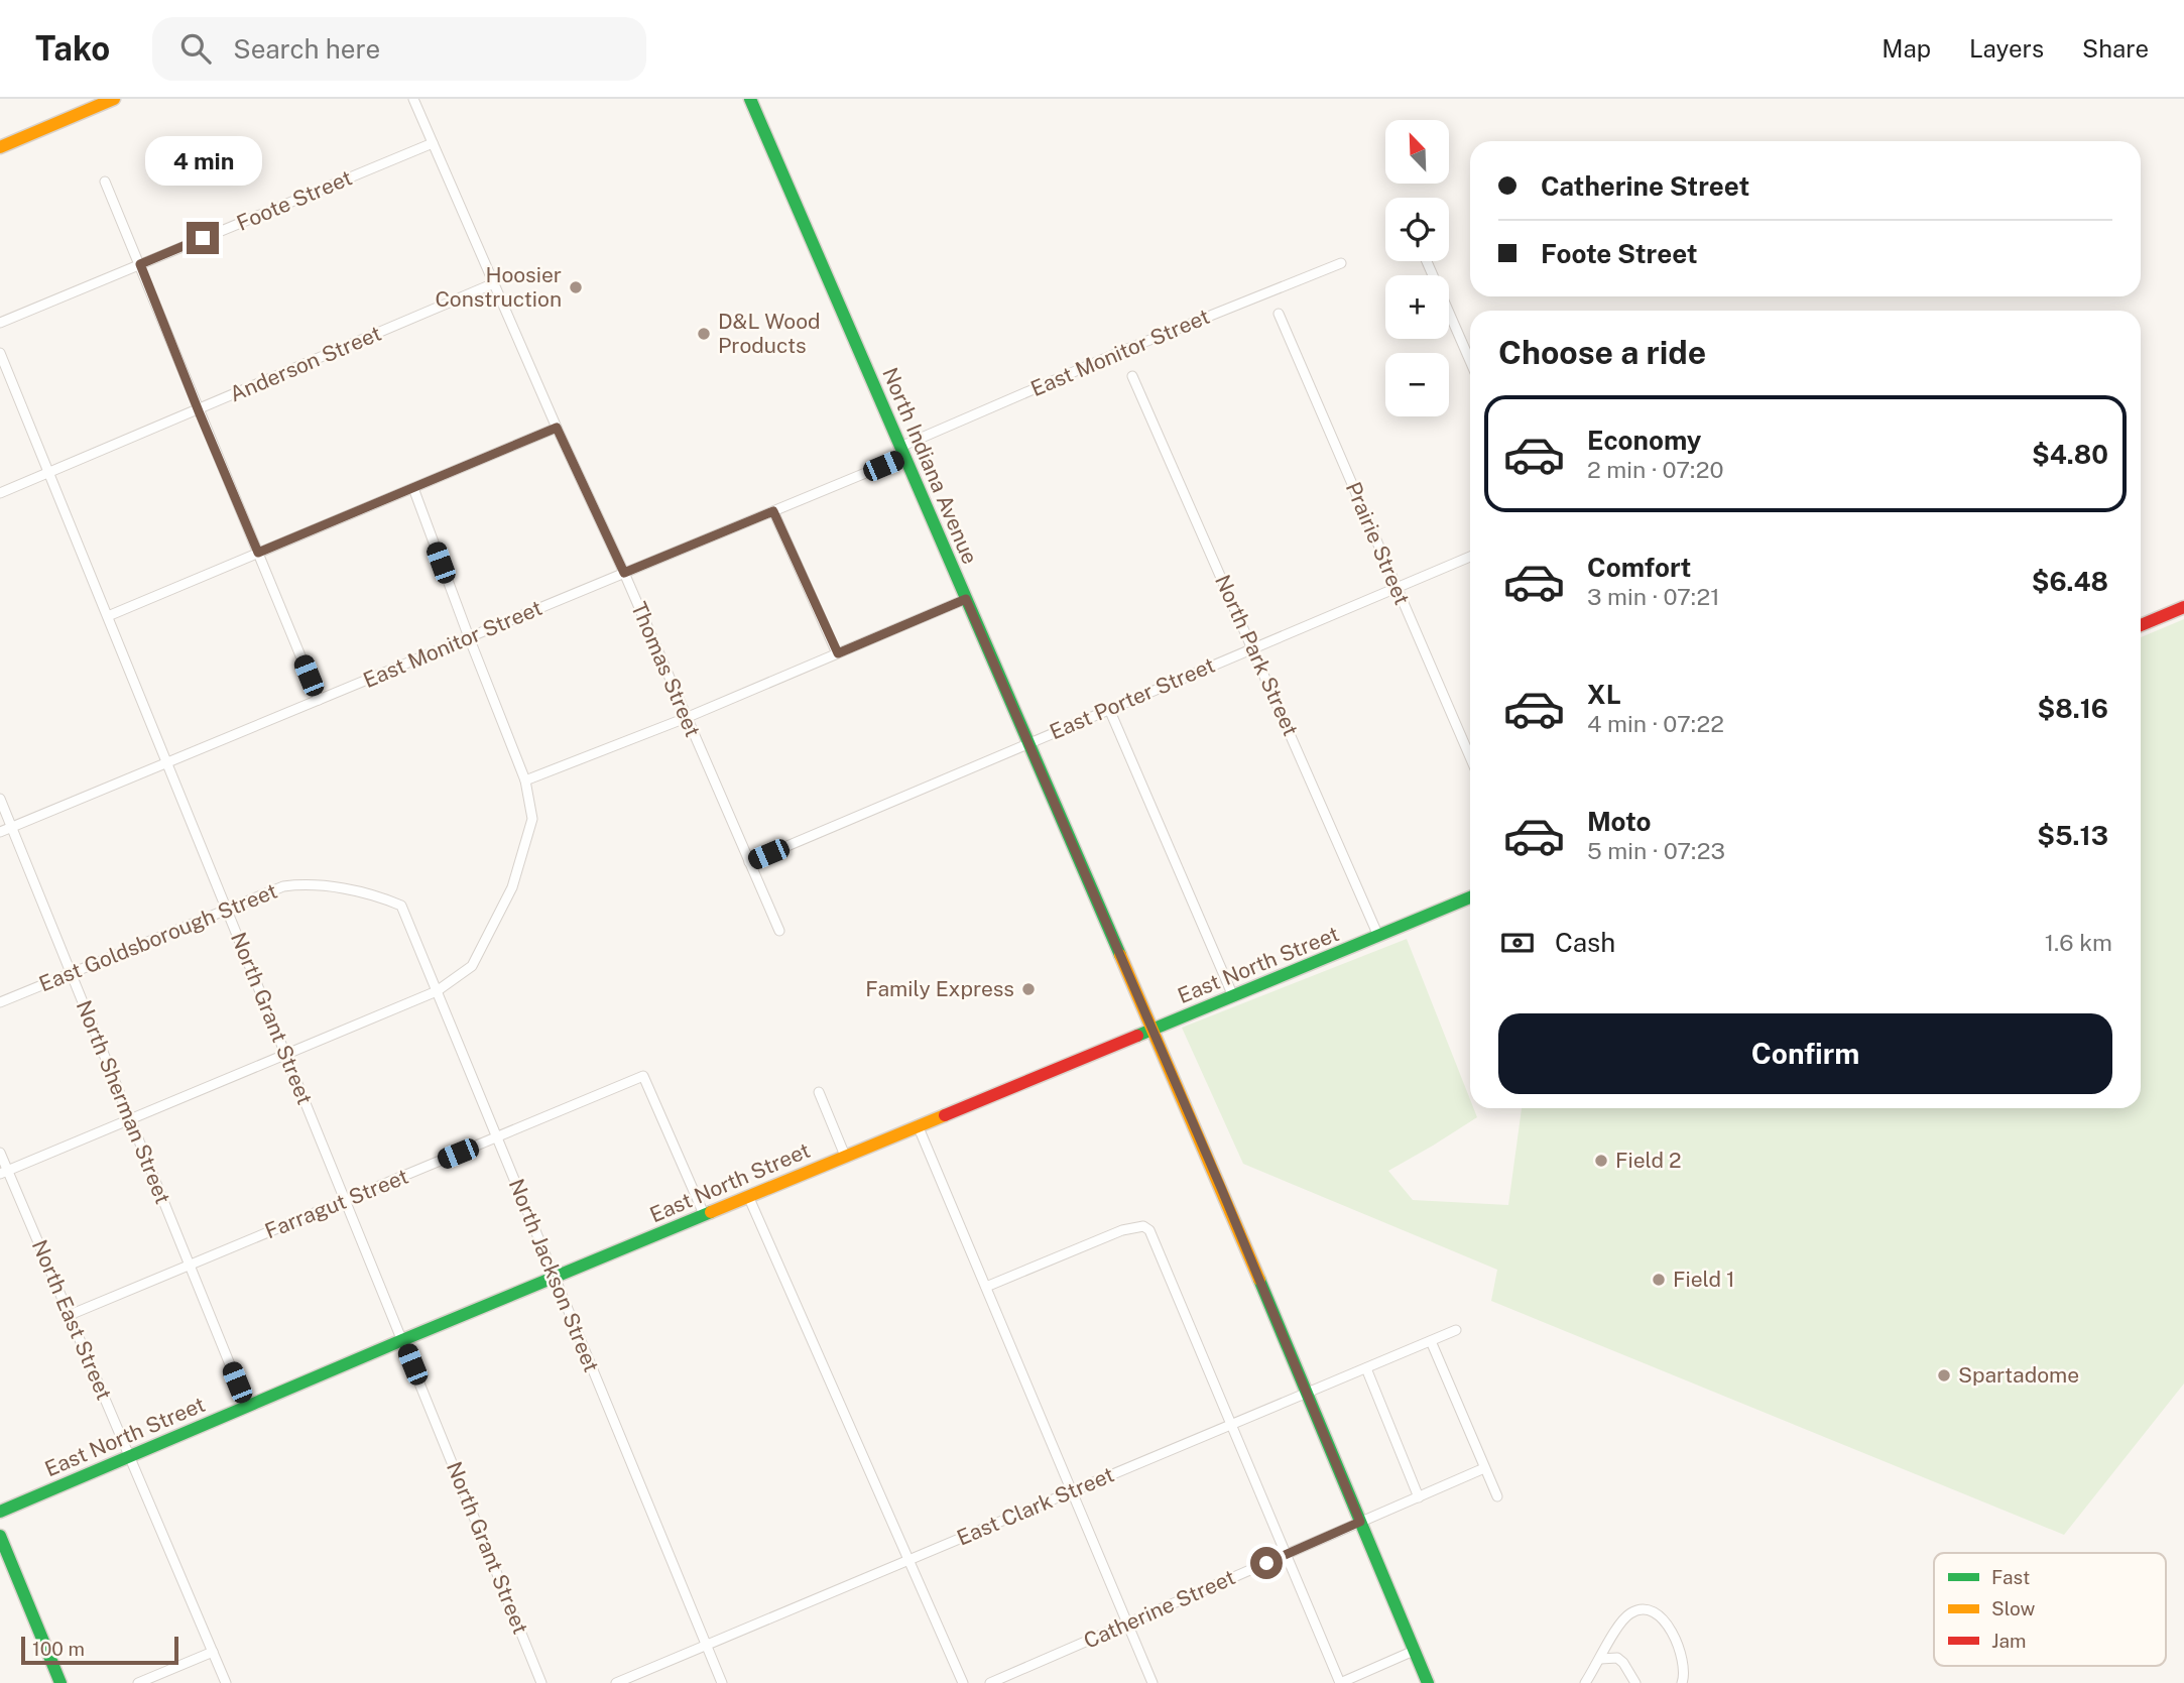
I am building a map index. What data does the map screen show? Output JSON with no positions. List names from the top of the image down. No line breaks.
{"streets":{"street":["Foote Street","East Monitor Street","Anderson Street","North Indiana Avenue","Prairie Street","North Park Street","Thomas Street","East Porter Street","East Goldsborough Street","East North Street","North Grant Street","North Sherman Street","Farragut Street","North Jackson Street","North East Street","East Clark Street","Catherine Street"]},"crossings":[["Foote Street","Thomas Street"],["East Monitor Street","North Indiana Avenue"],["East Monitor Street","Thomas Street"],["East Monitor Street","North Grant Street"],["East Monitor Street","North Sherman Street"],["Anderson Street","Thomas Street"],["Anderson Street","North Grant Street"],["North Indiana Avenue","East Porter Street"],["North Indiana Avenue","East North Street"],["North Indiana Avenue","East Clark Street"],["North Indiana Avenue","Catherine Street"],["Prairie Street","East Porter Street"],["North Park Street","East Porter Street"],["North Park Street","East North Street"],["Thomas Street","East Porter Street"],["East Goldsborough Street","North Grant Street"],["East Goldsborough Street","North Sherman Street"],["East Goldsborough Street","North Jackson Street"],["East North Street","North Grant Street"],["East North Street","North Sherman Street"],["East North Street","Farragut Street"],["East North Street","North Jackson Street"],["East North Street","North East Street"],["North Grant Street","Farragut Street"],["North Sherman Street","Farragut Street"],["Farragut Street","North Jackson Street"],["Farragut Street","North East Street"],["North Jackson Street","East Clark Street"]],"places":["Hoosier Construction","D&L Wood Products","Family Express","Field 2","Field 1","Spartadome"],"legend":["Fast","Slow","Jam"],"scale_bar":"100 m","north":"top left","page":{"header":"Tako","search":"Search here","nav":["Map","Layers","Share"],"map_buttons":["+","−"],"bubble":"4 min","banner":["Catherine Street","Foote Street"],"heading":"Choose a ride","list":[{"name":"Economy","note":"2 min · 07:20","value":"$4.80"},{"name":"Comfort","note":"3 min · 07:21","value":"$6.48"},{"name":"XL","note":"4 min · 07:22","value":"$8.16"},{"name":"Moto","note":"5 min · 07:23","value":"$5.13"}],"pay":["Cash","1.6 km"],"buttons":"Confirm","scale":"100 m"}}
